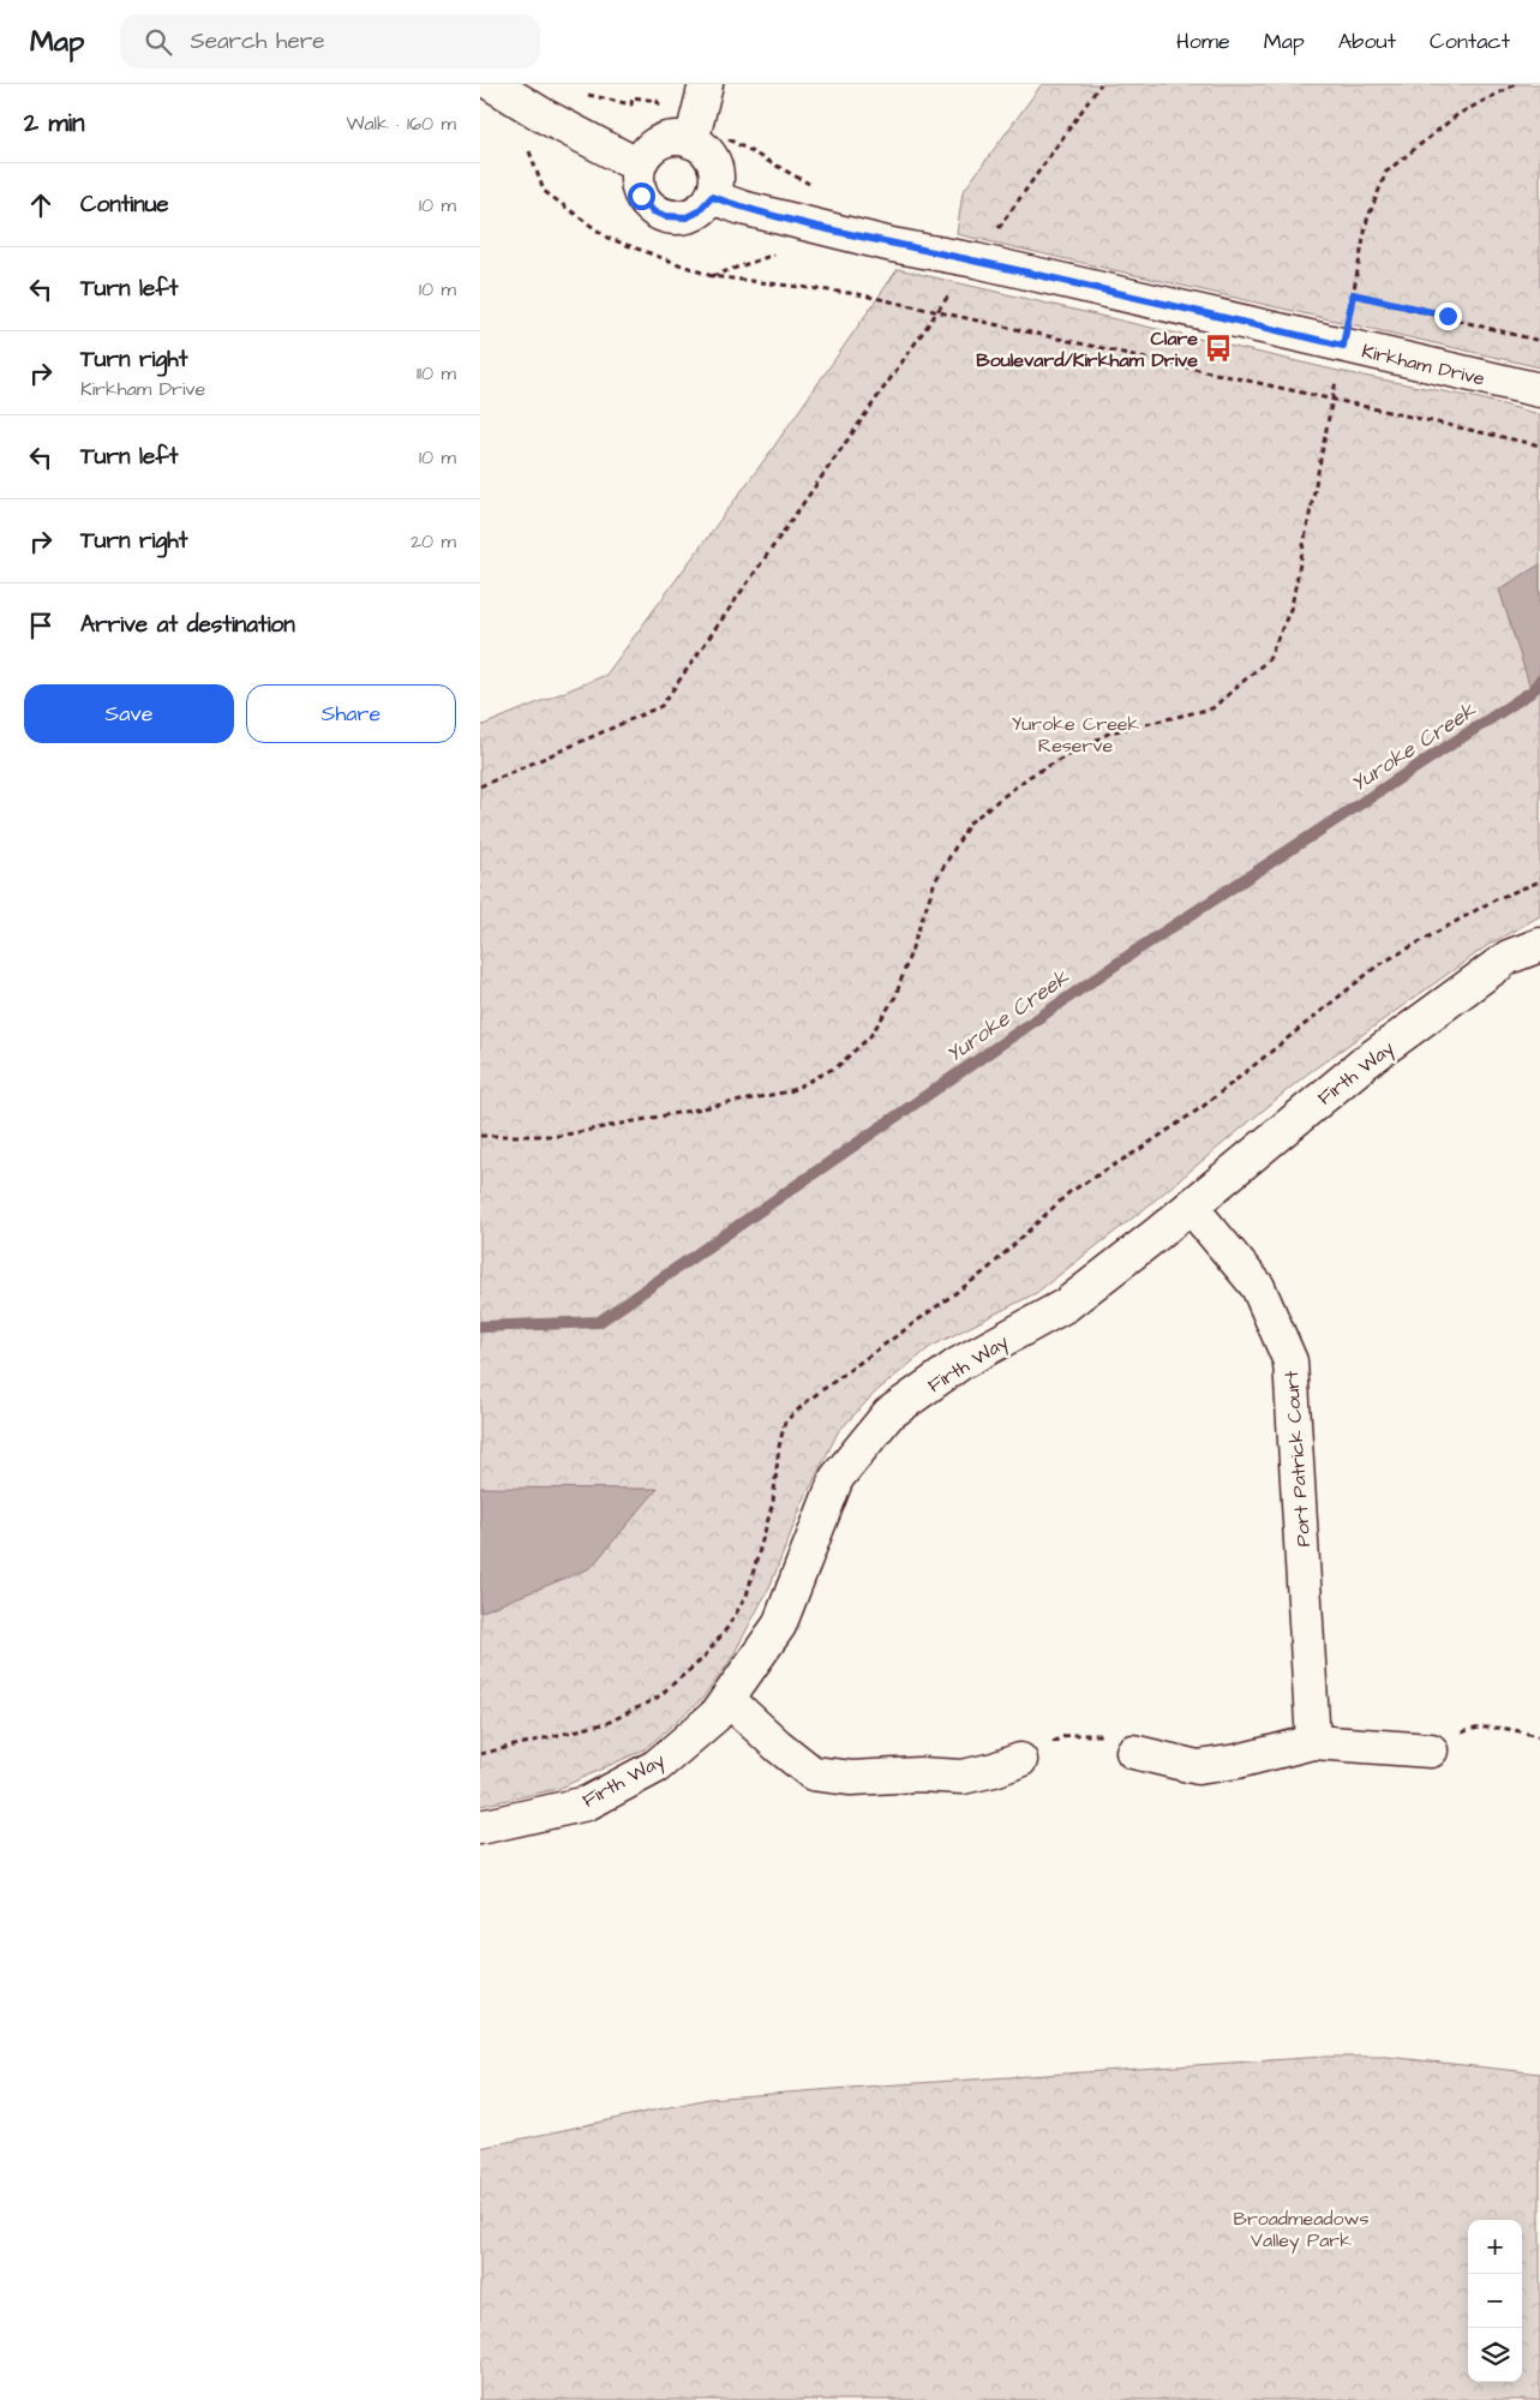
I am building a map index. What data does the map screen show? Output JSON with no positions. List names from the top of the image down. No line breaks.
{"streets":{"street":["Kirkham Drive","Firth Way","Port Patrick Court"]},"crossings":[["Firth Way","Port Patrick Court"]],"water":["Yuroke Creek"],"parks":["Yuroke Creek Reserve","Broadmeadows Valley Park"],"places":{"bus stop":["Clare Boulevard/Kirkham Drive"]},"page":{"header":"Map","search":"Search here","nav":["Home","Map","About","Contact"],"heading":["2 min","Walk · 160 m"],"list":[["Continue","10 m"],["Turn left","10 m"],["Turn right","Kirkham Drive","110 m"],["Turn left","10 m"],["Turn right","20 m"],"Arrive at destination"],"buttons":["Save","Share"],"map_buttons":["+","−"]}}
